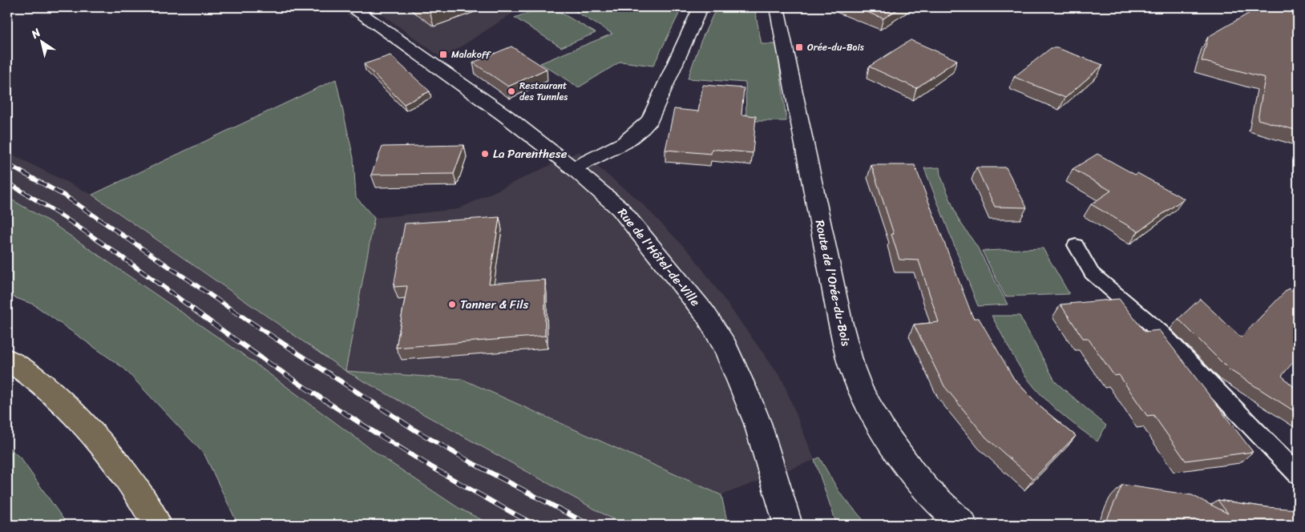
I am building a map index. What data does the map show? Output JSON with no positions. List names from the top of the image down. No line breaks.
{"streets":{"street":["Rue de l'Hôtel-de-Ville","Route de l'Orée-du-Bois"]},"places":{"transit":["Orée-du-Bois","Malakoff"],"other":["Restaurant des Tunnles","La Parenthese","Tanner & Fils"]},"north":"top left"}
